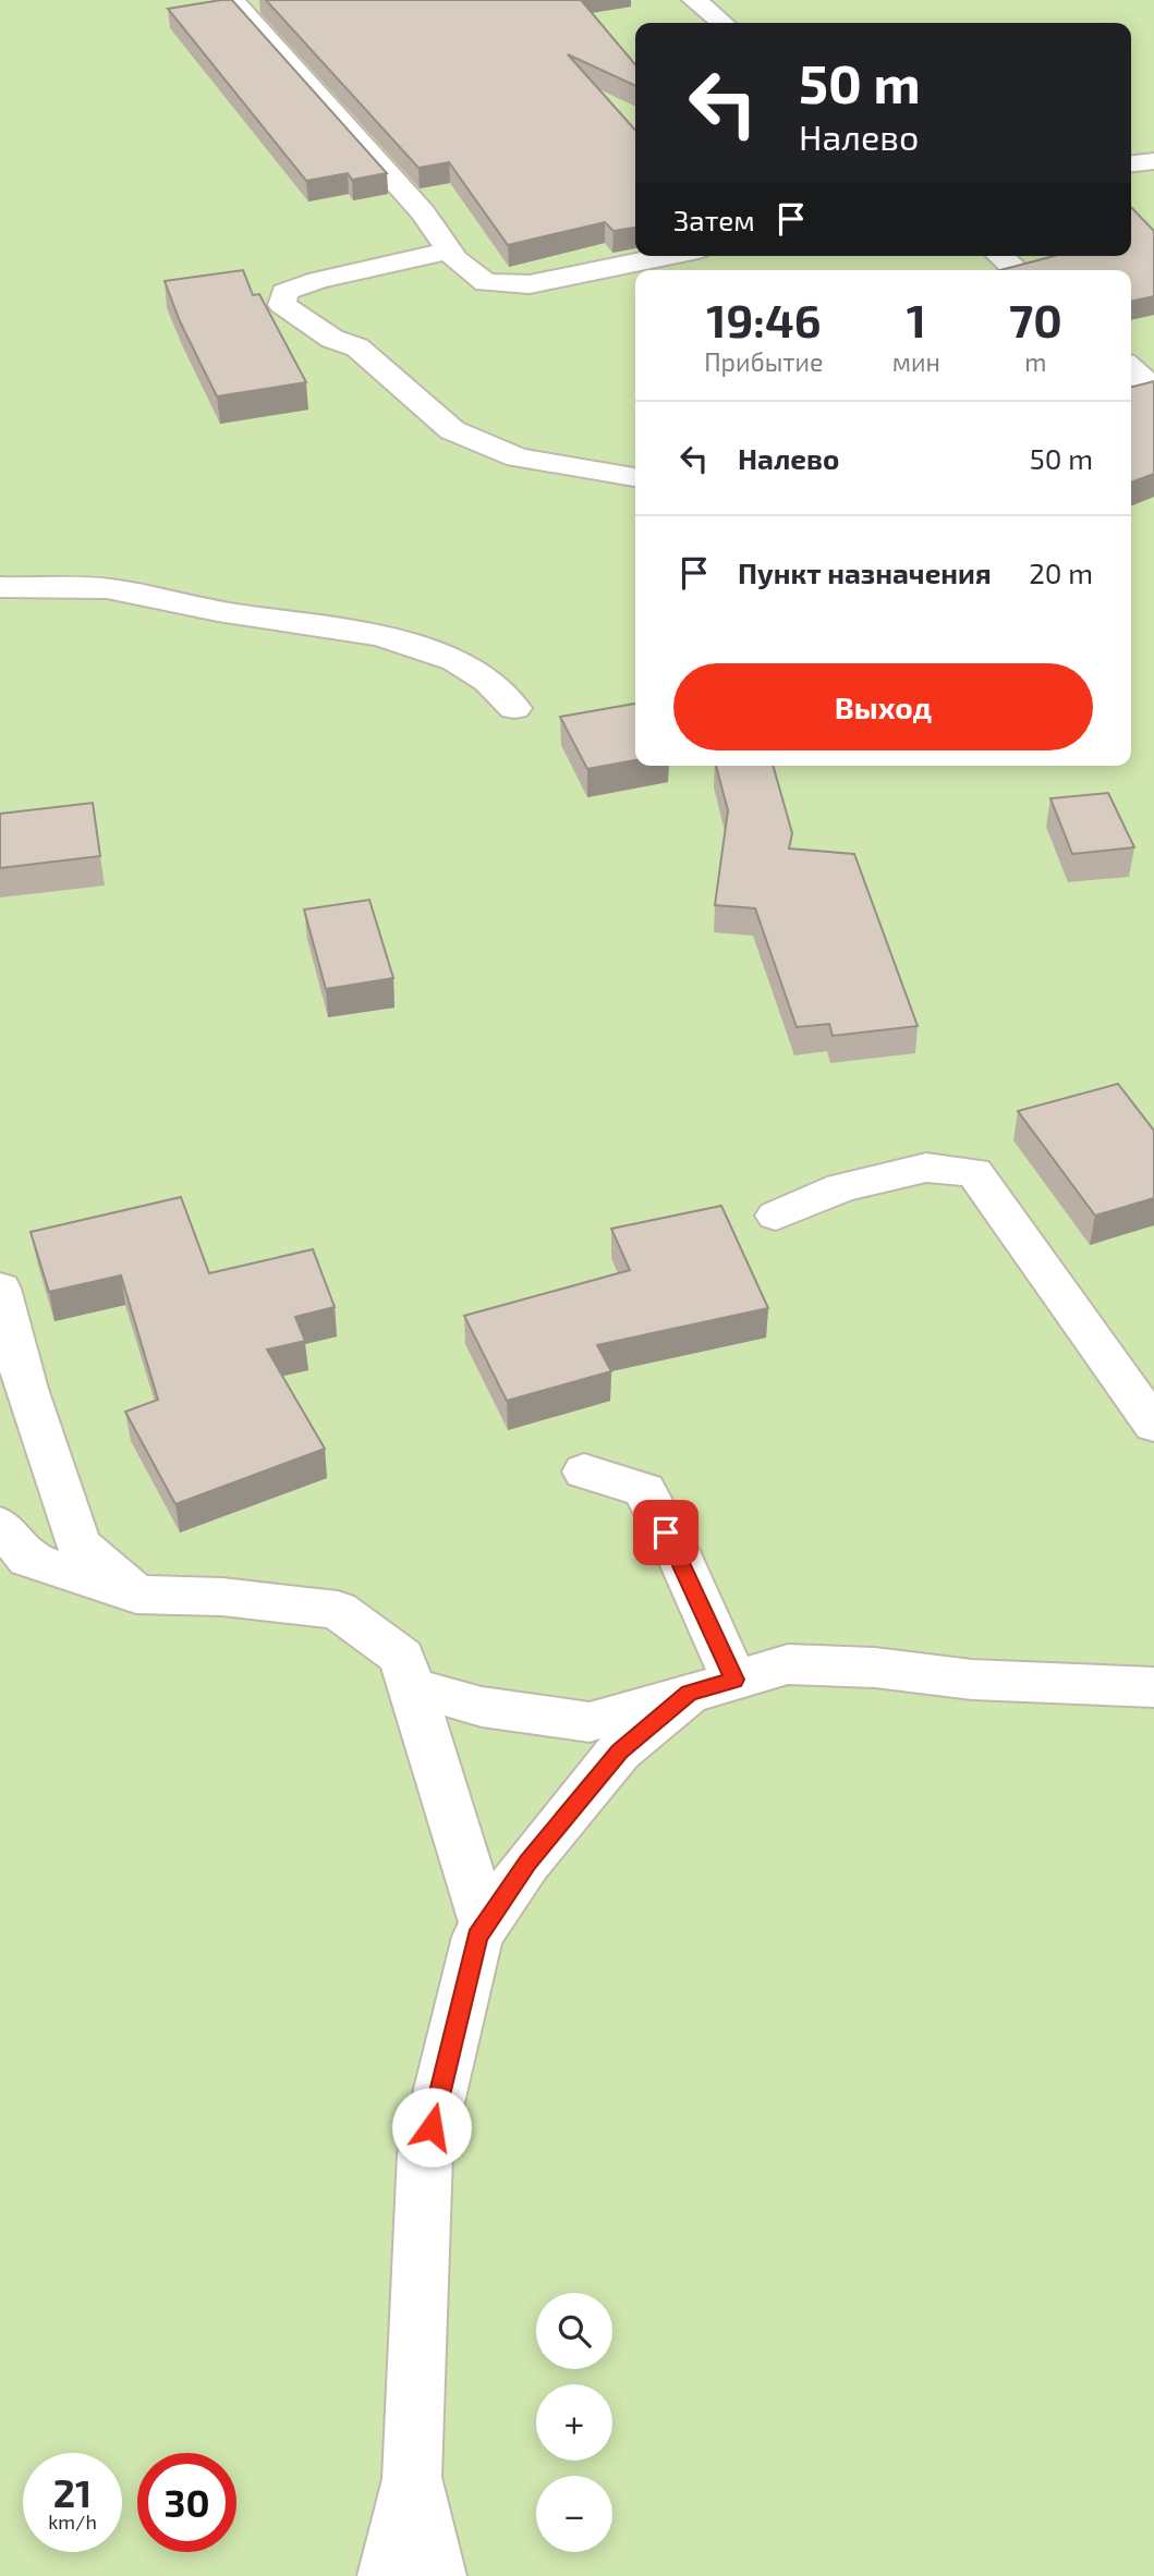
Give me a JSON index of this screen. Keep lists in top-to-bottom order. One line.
{"page":{"turn":["50 m","Налево"],"then":"Затем","eta":["19:46","Прибытие","1","мин","70","m"],"list":[{"name":"Налево","value":"50 m"},{"name":"Пункт назначения","value":"20 m"}],"buttons":"Выход","map_buttons":["+","−"],"speed":"21 km/h","limit":"30"}}
